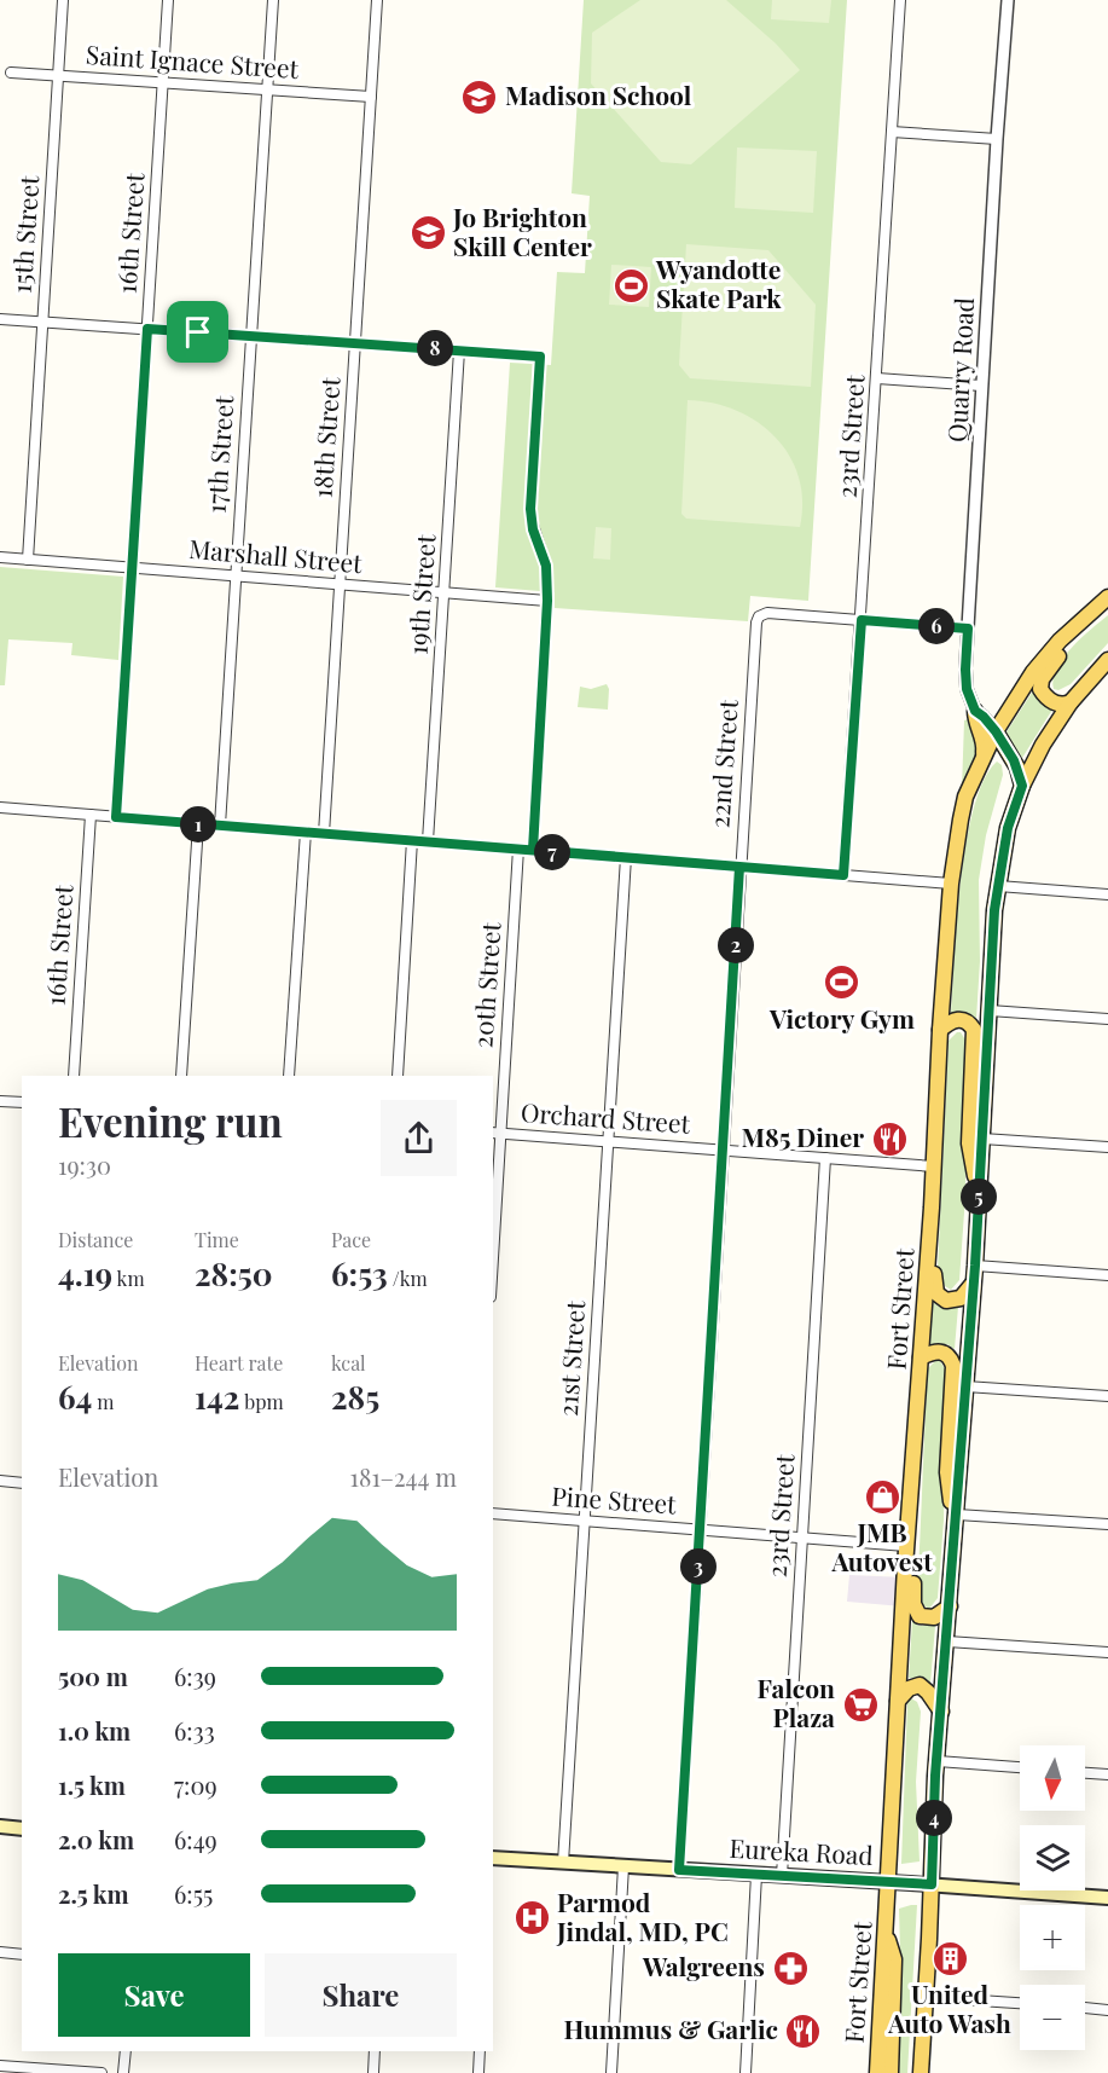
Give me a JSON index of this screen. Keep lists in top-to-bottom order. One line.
{"streets":{"main road":["Fort Street","Eureka Road"],"street":["Saint Ignace Street","16th Street","15th Street","Quarry Road","23rd Street","18th Street","17th Street","Marshall Street","19th Street","22nd Street","20th Street","Orchard Street","21st Street","Pine Street"]},"crossings":[["Saint Ignace Street","16th Street"],["Saint Ignace Street","15th Street"],["Saint Ignace Street","18th Street"],["Saint Ignace Street","17th Street"],["16th Street","Marshall Street"],["15th Street","Marshall Street"],["23rd Street","22nd Street"],["23rd Street","Orchard Street"],["23rd Street","Pine Street"],["23rd Street","Eureka Road"],["18th Street","Marshall Street"],["17th Street","Marshall Street"],["Marshall Street","19th Street"],["22nd Street","Orchard Street"],["22nd Street","Pine Street"],["22nd Street","Eureka Road"],["20th Street","Orchard Street"],["Orchard Street","Fort Street"],["Orchard Street","21st Street"],["Fort Street","Pine Street"],["Fort Street","Eureka Road"],["21st Street","Pine Street"],["21st Street","Eureka Road"]],"places":{"school or university":["Madison School","Jo Brighton Skill Center"],"sports":["Wyandotte Skate Park","Victory Gym"],"restaurant":["M85 Diner","Hummus & Garlic"],"shop":["JMB Autovest"],"supermarket":["Falcon Plaza"],"hospital":["Parmod Jindal, MD, PC"],"building":["United Auto Wash"],"pharmacy":["Walgreens"]},"north":"bottom","page":{"pins":["8","6","1","7","2","5","3","4"],"heading":["Evening run","19:30"],"stats":[["Distance","4.19 km"],["Time","28:50"],["Pace","6:53 /km"],["Elevation","64 m"],["Heart rate","142 bpm"],["kcal","285"]],"chart":["Elevation","181–244 m"],"list":[{"name":"500 m","note":"6:39"},{"name":"1.0 km","note":"6:33"},{"name":"1.5 km","note":"7:09"},{"name":"2.0 km","note":"6:49"},{"name":"2.5 km","note":"6:55"}],"map_buttons":["+","−"],"buttons":["Save","Share"]}}
